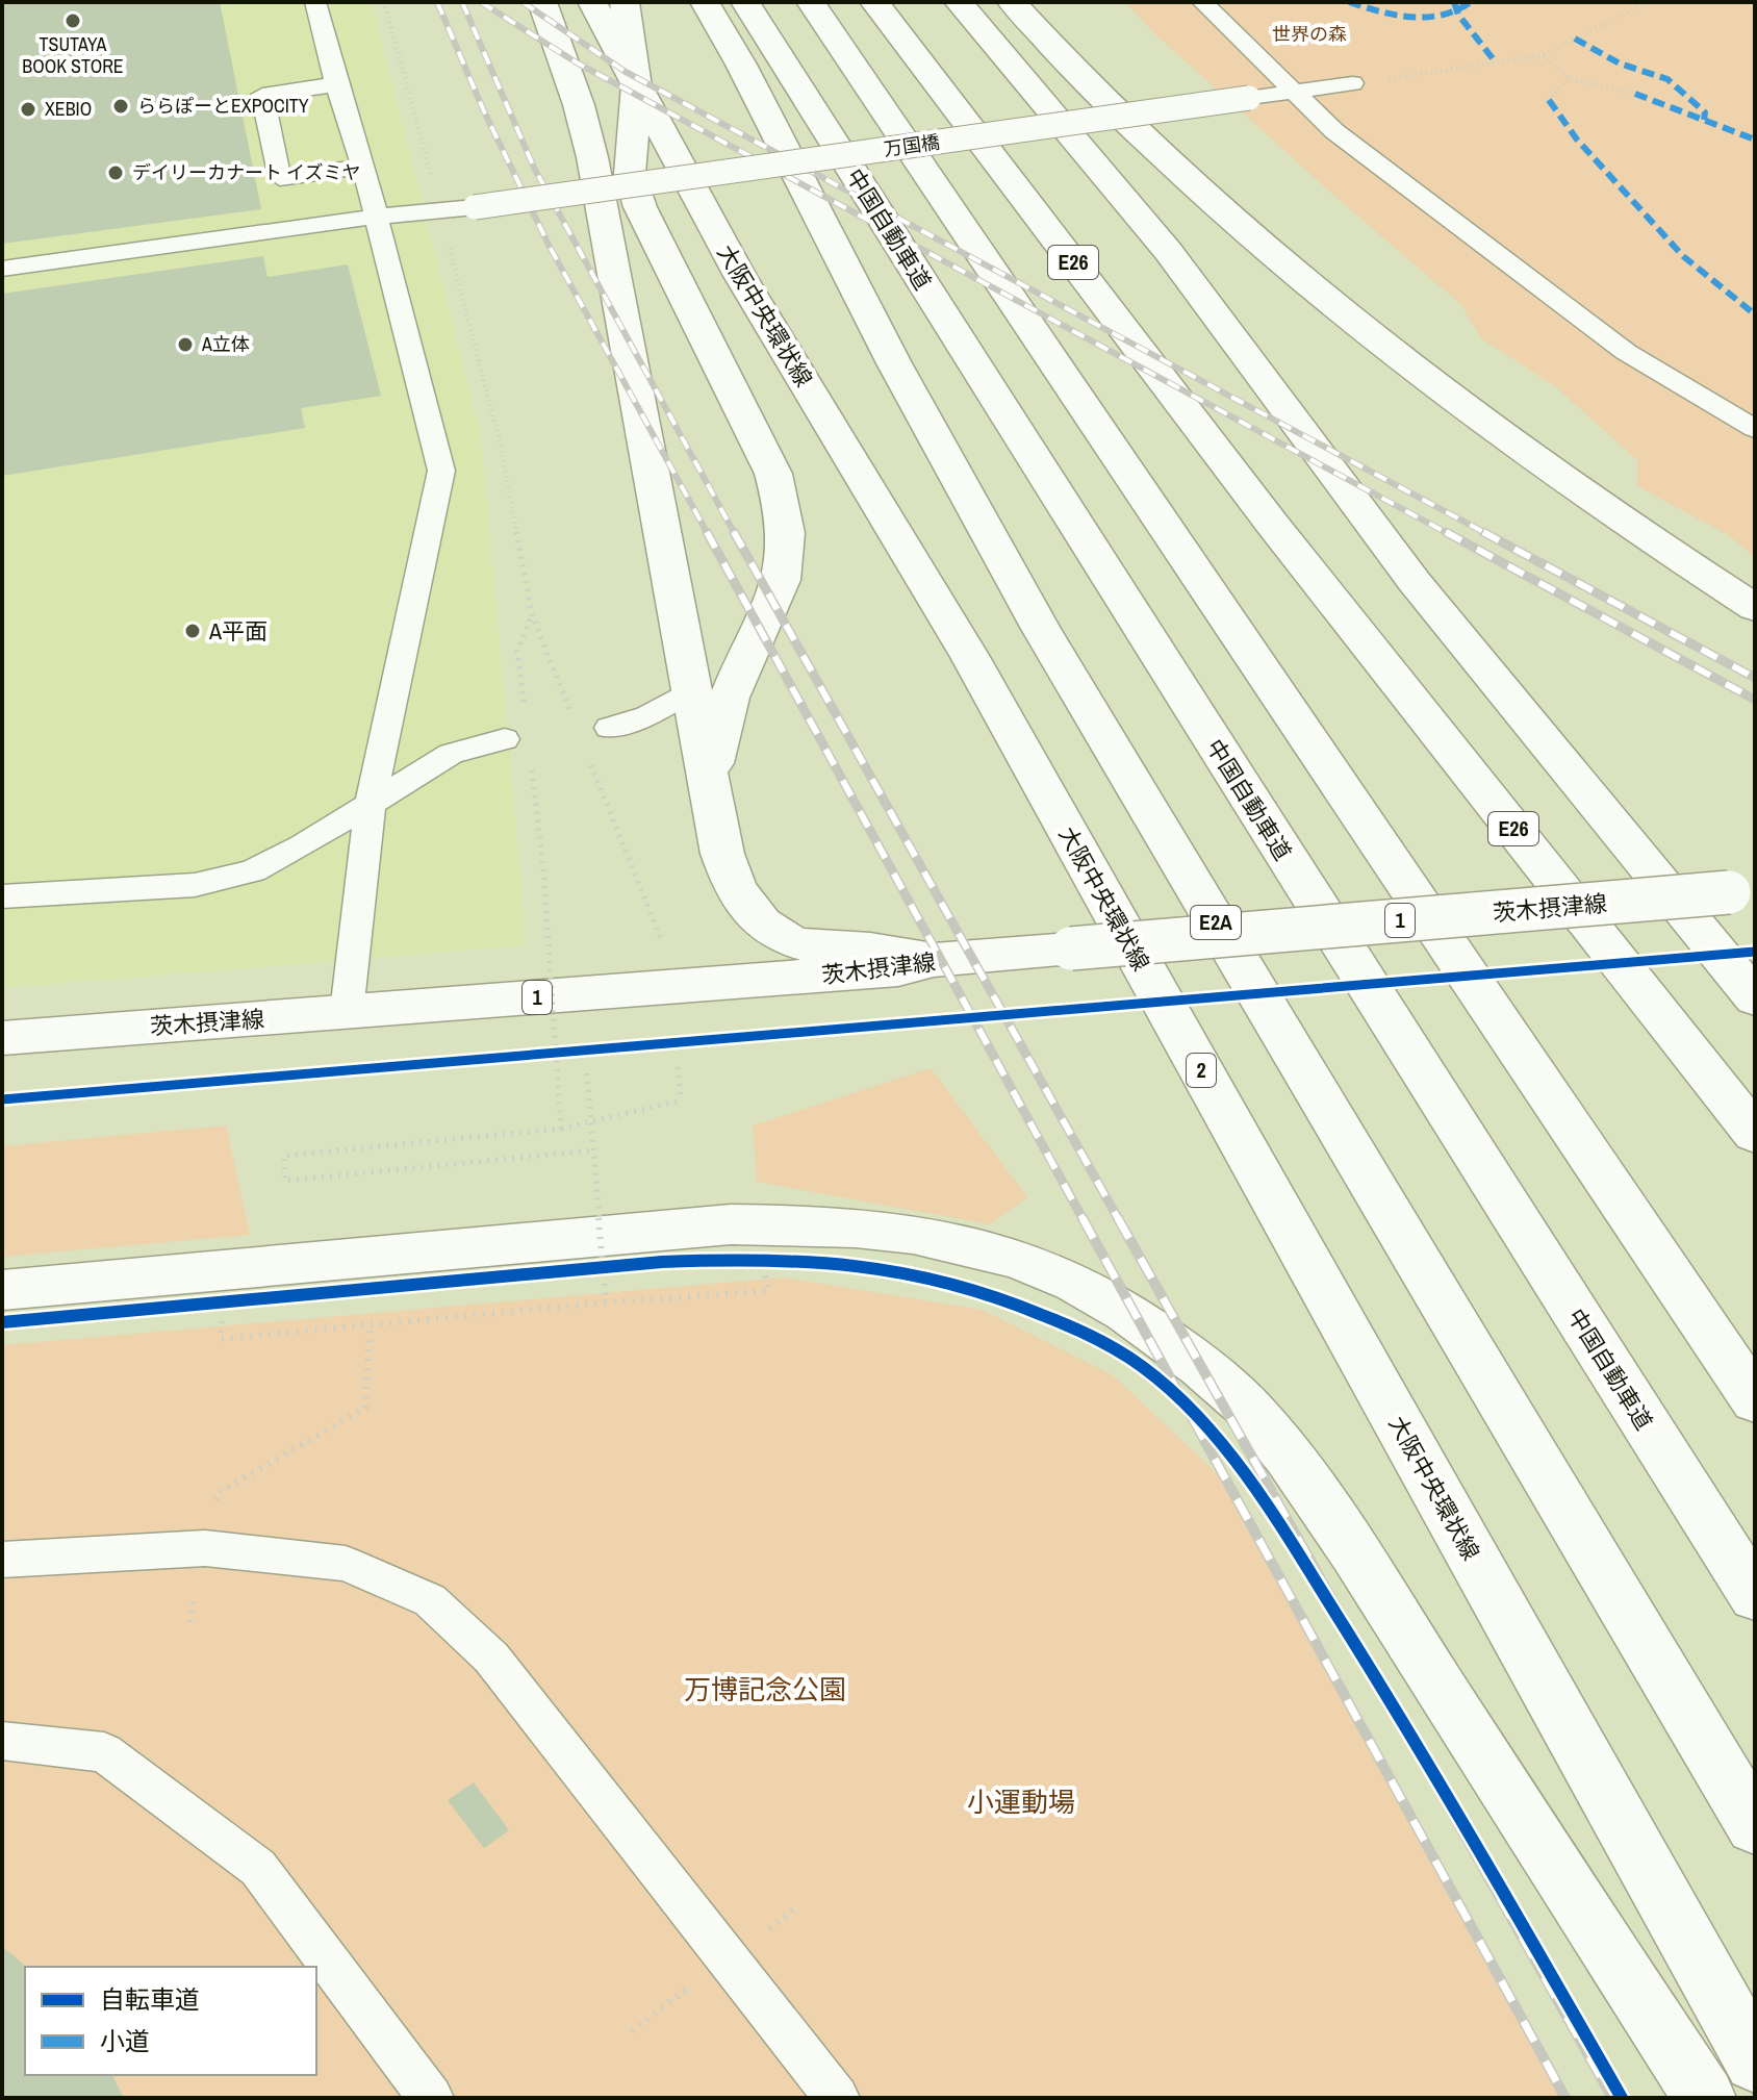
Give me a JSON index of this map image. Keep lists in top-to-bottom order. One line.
{"streets":{"main road":["中国自動車道","E26","大阪中央環状線","茨木摂津線","1","E2A","2"],"lane":["万国橋"]},"parks":["世界の森","万博記念公園","小運動場"],"places":["TSUTAYA BOOK STORE","ららぽーとEXPOCITY","XEBIO","デイリーカナート イズミヤ","A立体","A平面"],"legend":["自転車道","小道"]}
